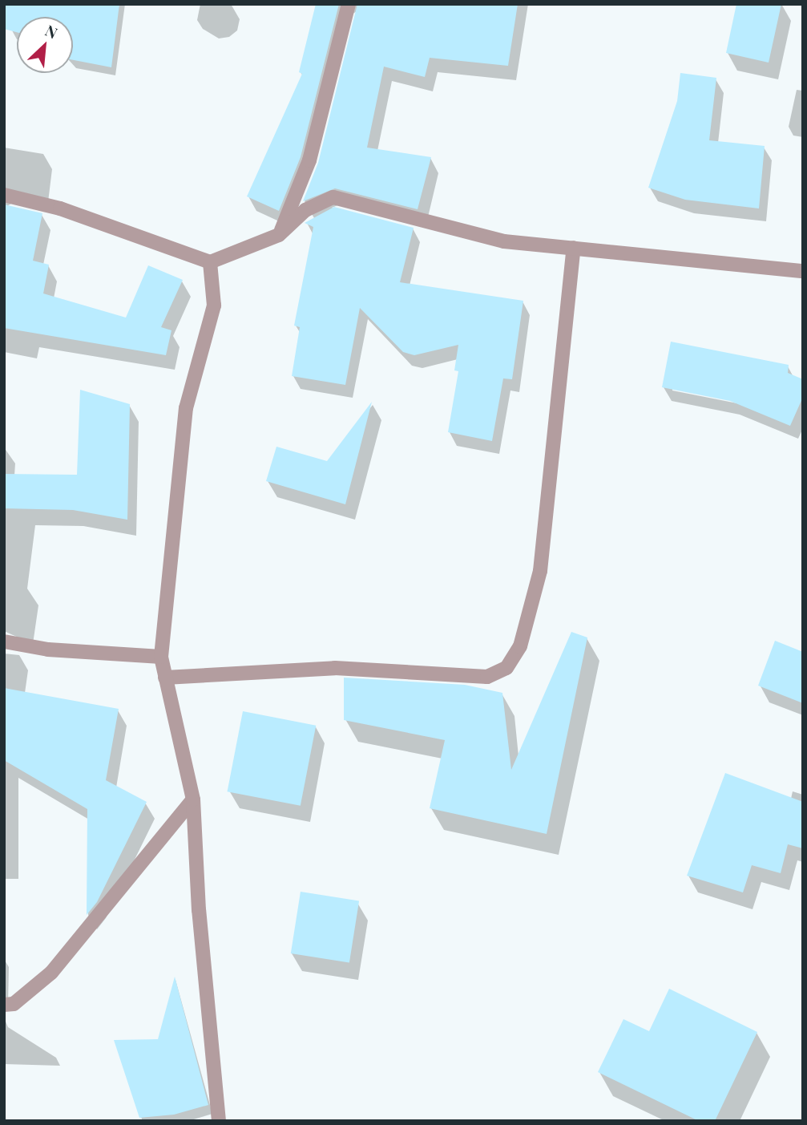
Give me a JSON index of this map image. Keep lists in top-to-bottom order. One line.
{"north":"top right"}
